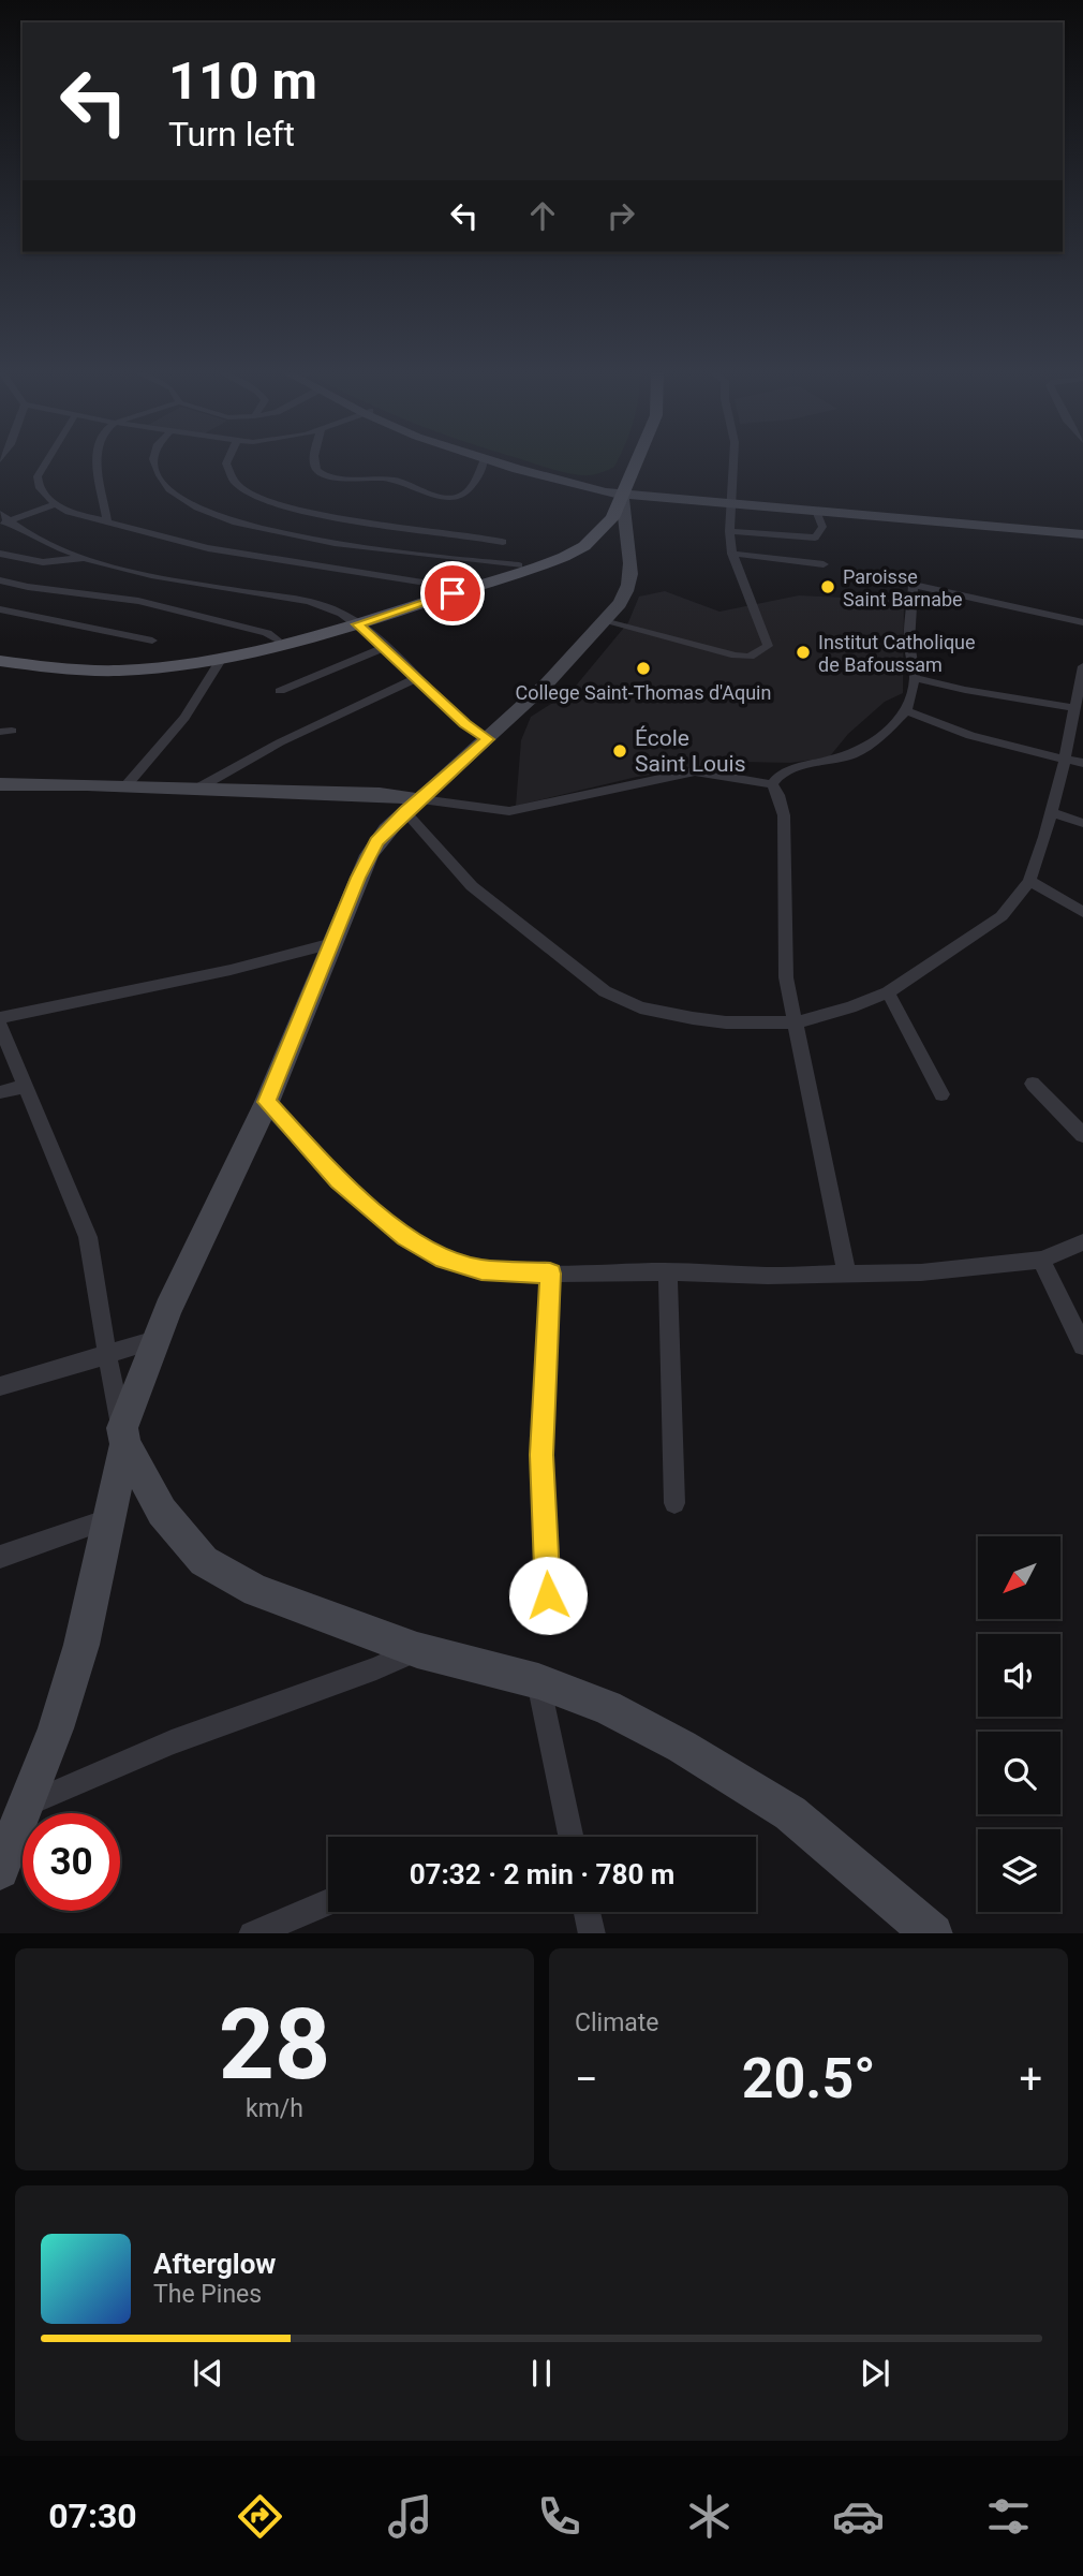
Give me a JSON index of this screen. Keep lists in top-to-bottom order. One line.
{"places":["Paroisse Saint Barnabe","Institut Catholique de Bafoussam","College Saint-Thomas d'Aquin","École Saint Louis"],"north":"bottom left","page":{"turn":["110 m","Turn left"],"limit":"30","trip":"07:32 · 2 min · 780 m","tile":[["28","km/h"],"Climate"],"heat":["−","20.5°","+"],"song":["Afterglow","The Pines"],"tabs":"07:30"}}
